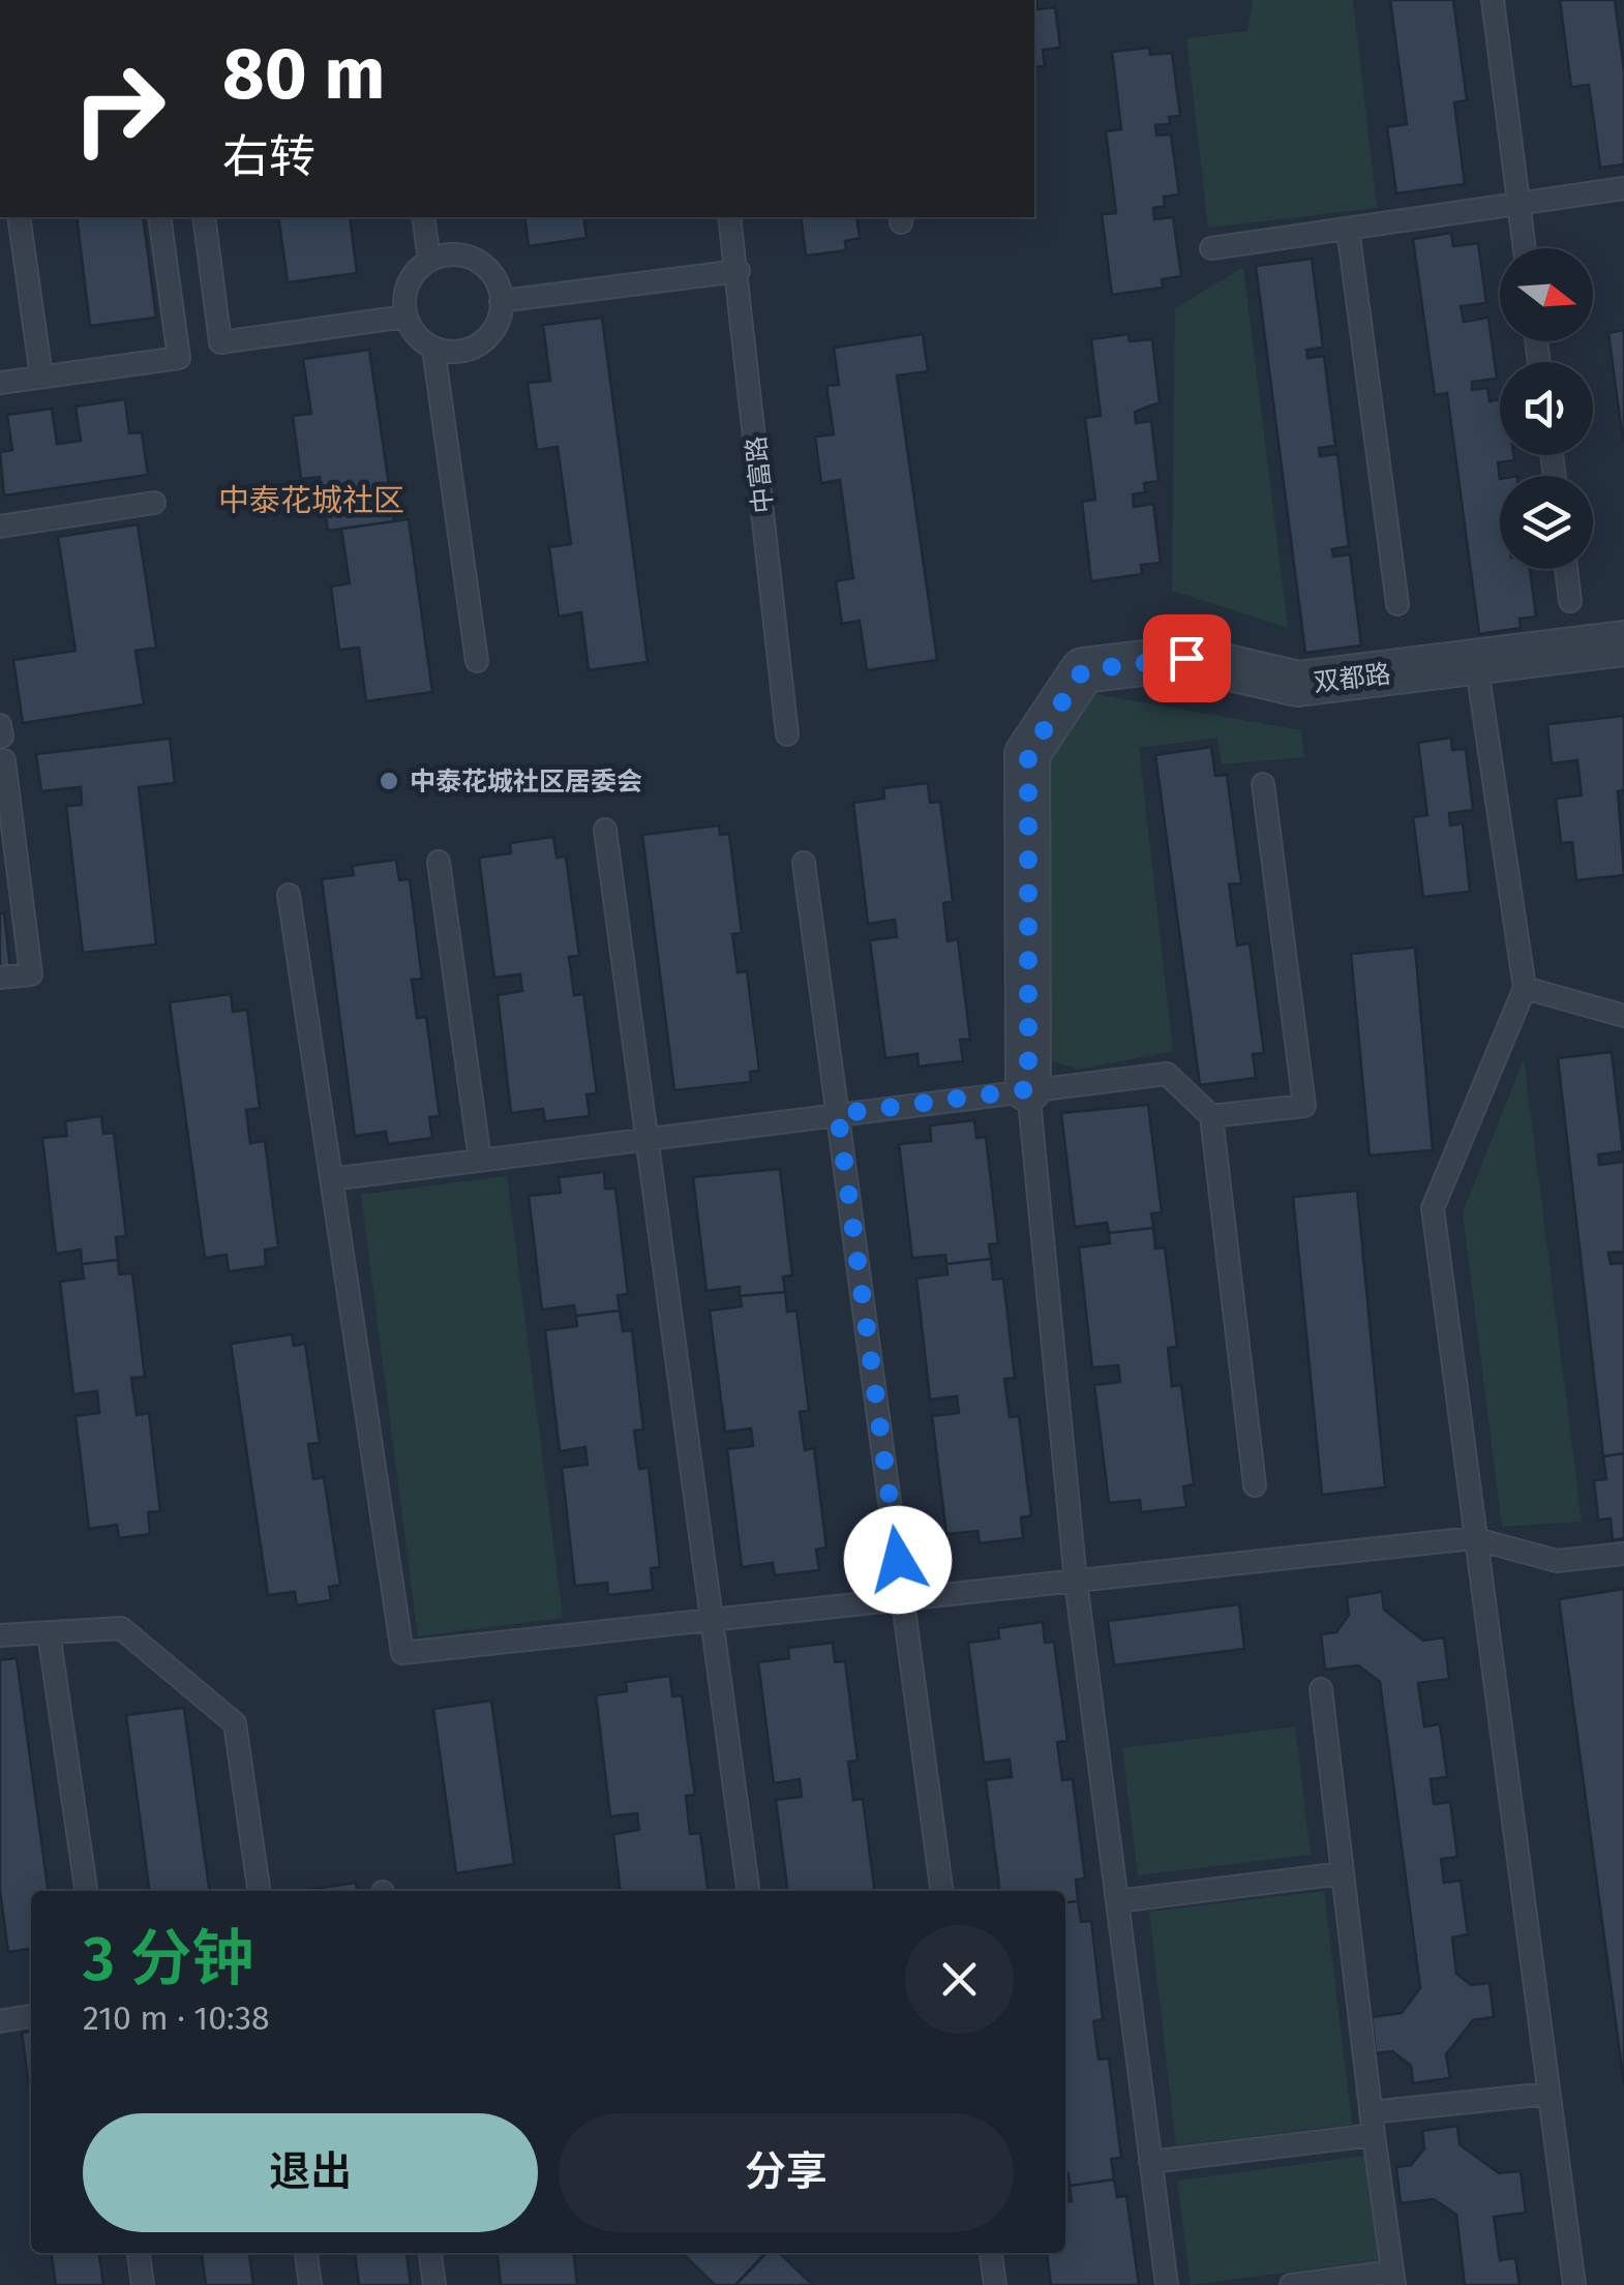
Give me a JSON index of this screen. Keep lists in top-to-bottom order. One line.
{"streets":{"street":["双都路"],"lane":["中富路"]},"districts":["中泰花城社区"],"places":["中泰花城社区居委会"],"north":"right","page":{"turn":["80 m","右转"],"heading":["3 分钟","210 m · 10:38"],"buttons":["退出","分享"]}}
